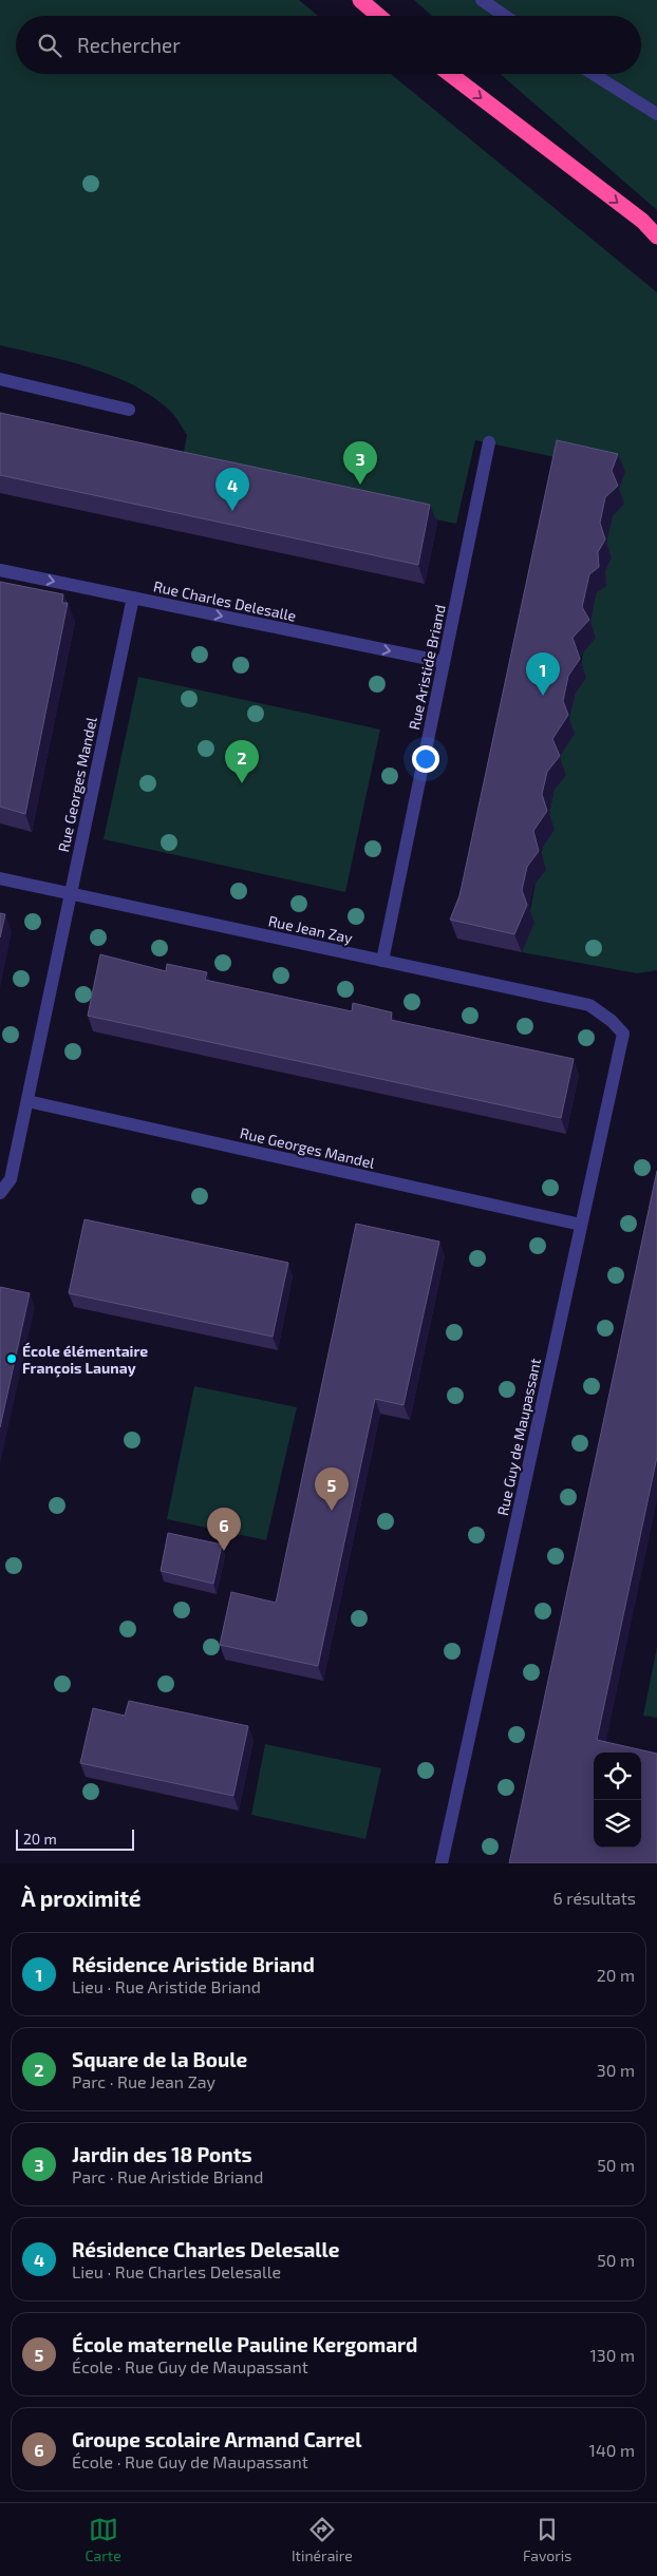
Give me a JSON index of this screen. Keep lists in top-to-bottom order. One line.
{"streets":{"street":["Rue Charles Delesalle","Rue Aristide Briand","Rue Georges Mandel","Rue Jean Zay","Rue Guy de Maupassant"]},"crossings":[["Rue Charles Delesalle","Rue Aristide Briand"],["Rue Charles Delesalle","Rue Georges Mandel"],["Rue Aristide Briand","Rue Jean Zay"],["Rue Georges Mandel","Rue Jean Zay"],["Rue Georges Mandel","Rue Guy de Maupassant"],["Rue Jean Zay","Rue Guy de Maupassant"]],"one_way":["Rue Charles Delesalle"],"places":["École élémentaire François Launay"],"scale_bar":"20 m","page":{"search":"Rechercher","pins":["3","4","1","2","5","6"],"scale":"20 m","heading":["À proximité","6 résultats"],"list":[{"mark":"1","name":"Résidence Aristide Briand","note":"Lieu · Rue Aristide Briand","value":"20 m"},{"mark":"2","name":"Square de la Boule","note":"Parc · Rue Jean Zay","value":"30 m"},{"mark":"3","name":"Jardin des 18 Ponts","note":"Parc · Rue Aristide Briand","value":"50 m"},{"mark":"4","name":"Résidence Charles Delesalle","note":"Lieu · Rue Charles Delesalle","value":"50 m"},{"mark":"5","name":"École maternelle Pauline Kergomard","note":"École · Rue Guy de Maupassant","value":"130 m"},{"mark":"6","name":"Groupe scolaire Armand Carrel","note":"École · Rue Guy de Maupassant","value":"140 m"}],"nav":["Carte","Itinéraire","Favoris"]}}
